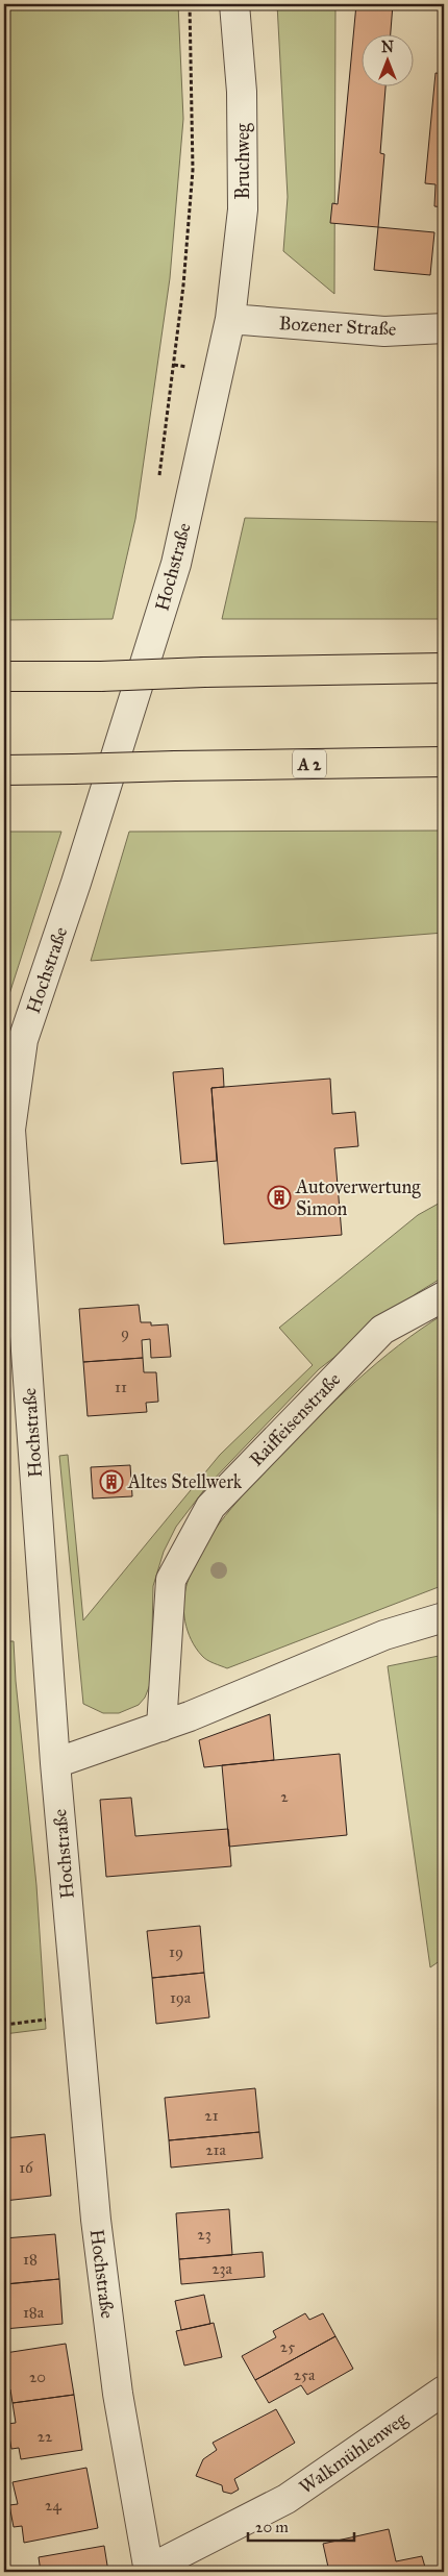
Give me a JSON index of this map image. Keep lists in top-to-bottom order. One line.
{"streets":{"highway":["A 2"],"street":["Bruchweg","Bozener Straße","Hochstraße","Raiffeisenstraße","Walkmühlenweg"]},"crossings":[["Bruchweg","Bozener Straße"],["Bruchweg","Hochstraße"],["Bozener Straße","Hochstraße"],["Hochstraße","Walkmühlenweg"]],"places":{"building":["Autoverwertung Simon","Altes Stellwerk"]},"house_numbers":["9","11","2","19","19a","21","21a","16","23","18","23a","18a","25","25a","20","22","24"],"scale_bar":"20 m","north":"top"}
